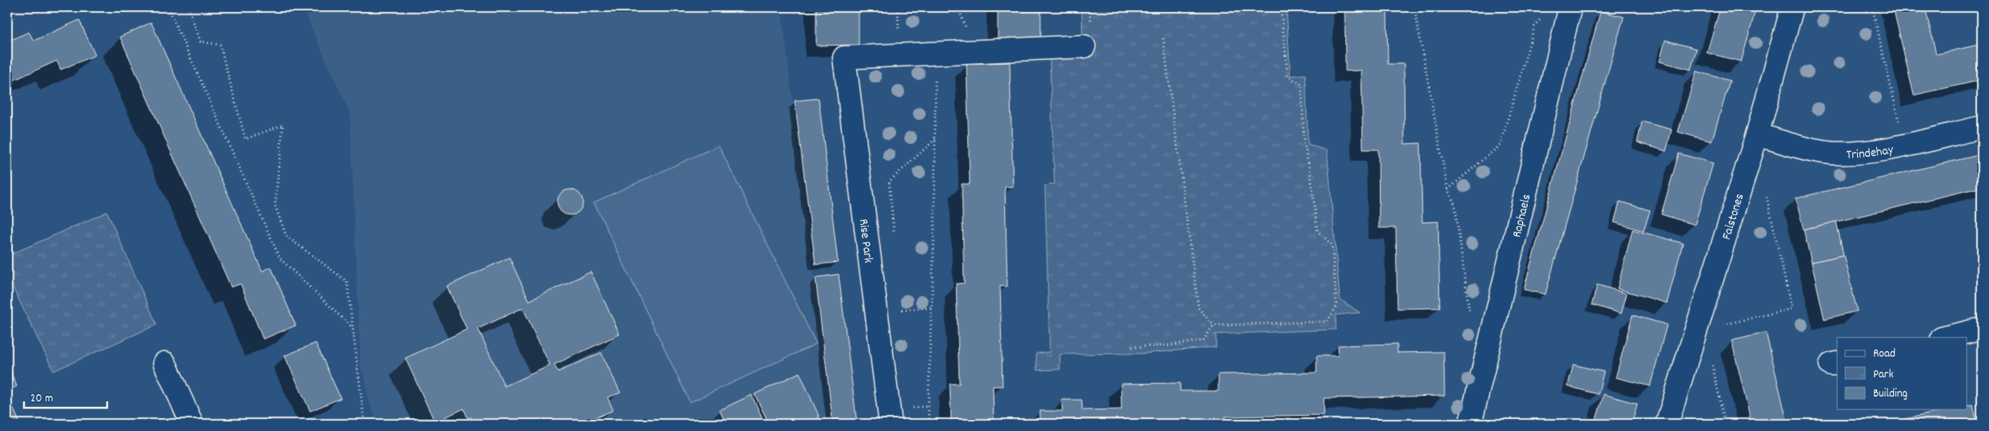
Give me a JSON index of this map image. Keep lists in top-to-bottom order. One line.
{"streets":{"street":["Trindehay","Raphaels","Falstones","Rise Park"]},"crossings":[["Trindehay","Falstones"]],"legend":["Road","Park","Building"],"scale_bar":"20 m"}
